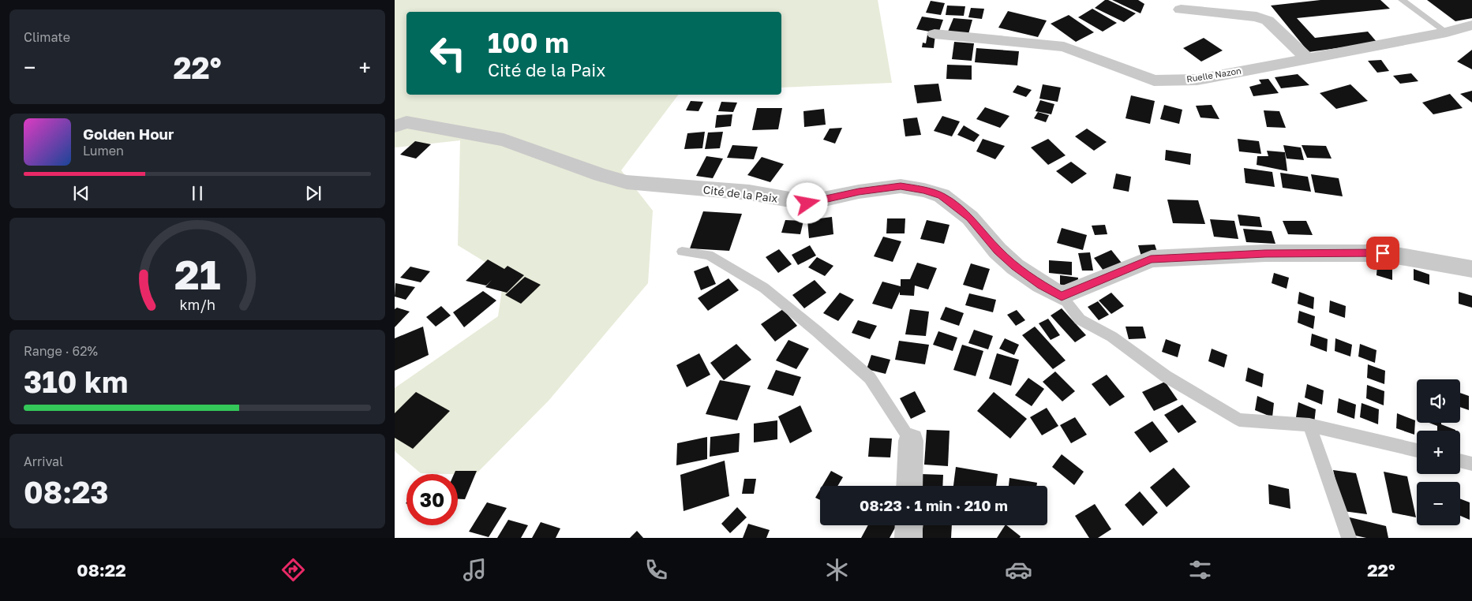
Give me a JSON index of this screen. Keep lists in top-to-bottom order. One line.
{"streets":{"street":["Ruelle Nazon","Cité de la Paix"]},"page":{"tile":["Climate",["Range · 62%","310 km"],["Arrival","08:23"]],"turn":["100 m","Cité de la Paix"],"heat":["−","22°","+"],"song":["Golden Hour","Lumen"],"map_buttons":["+","−"],"limit":"30","trip":"08:23 · 1 min · 210 m","tabs":["08:22","22°"],"gauge":["21","km/h"]}}
